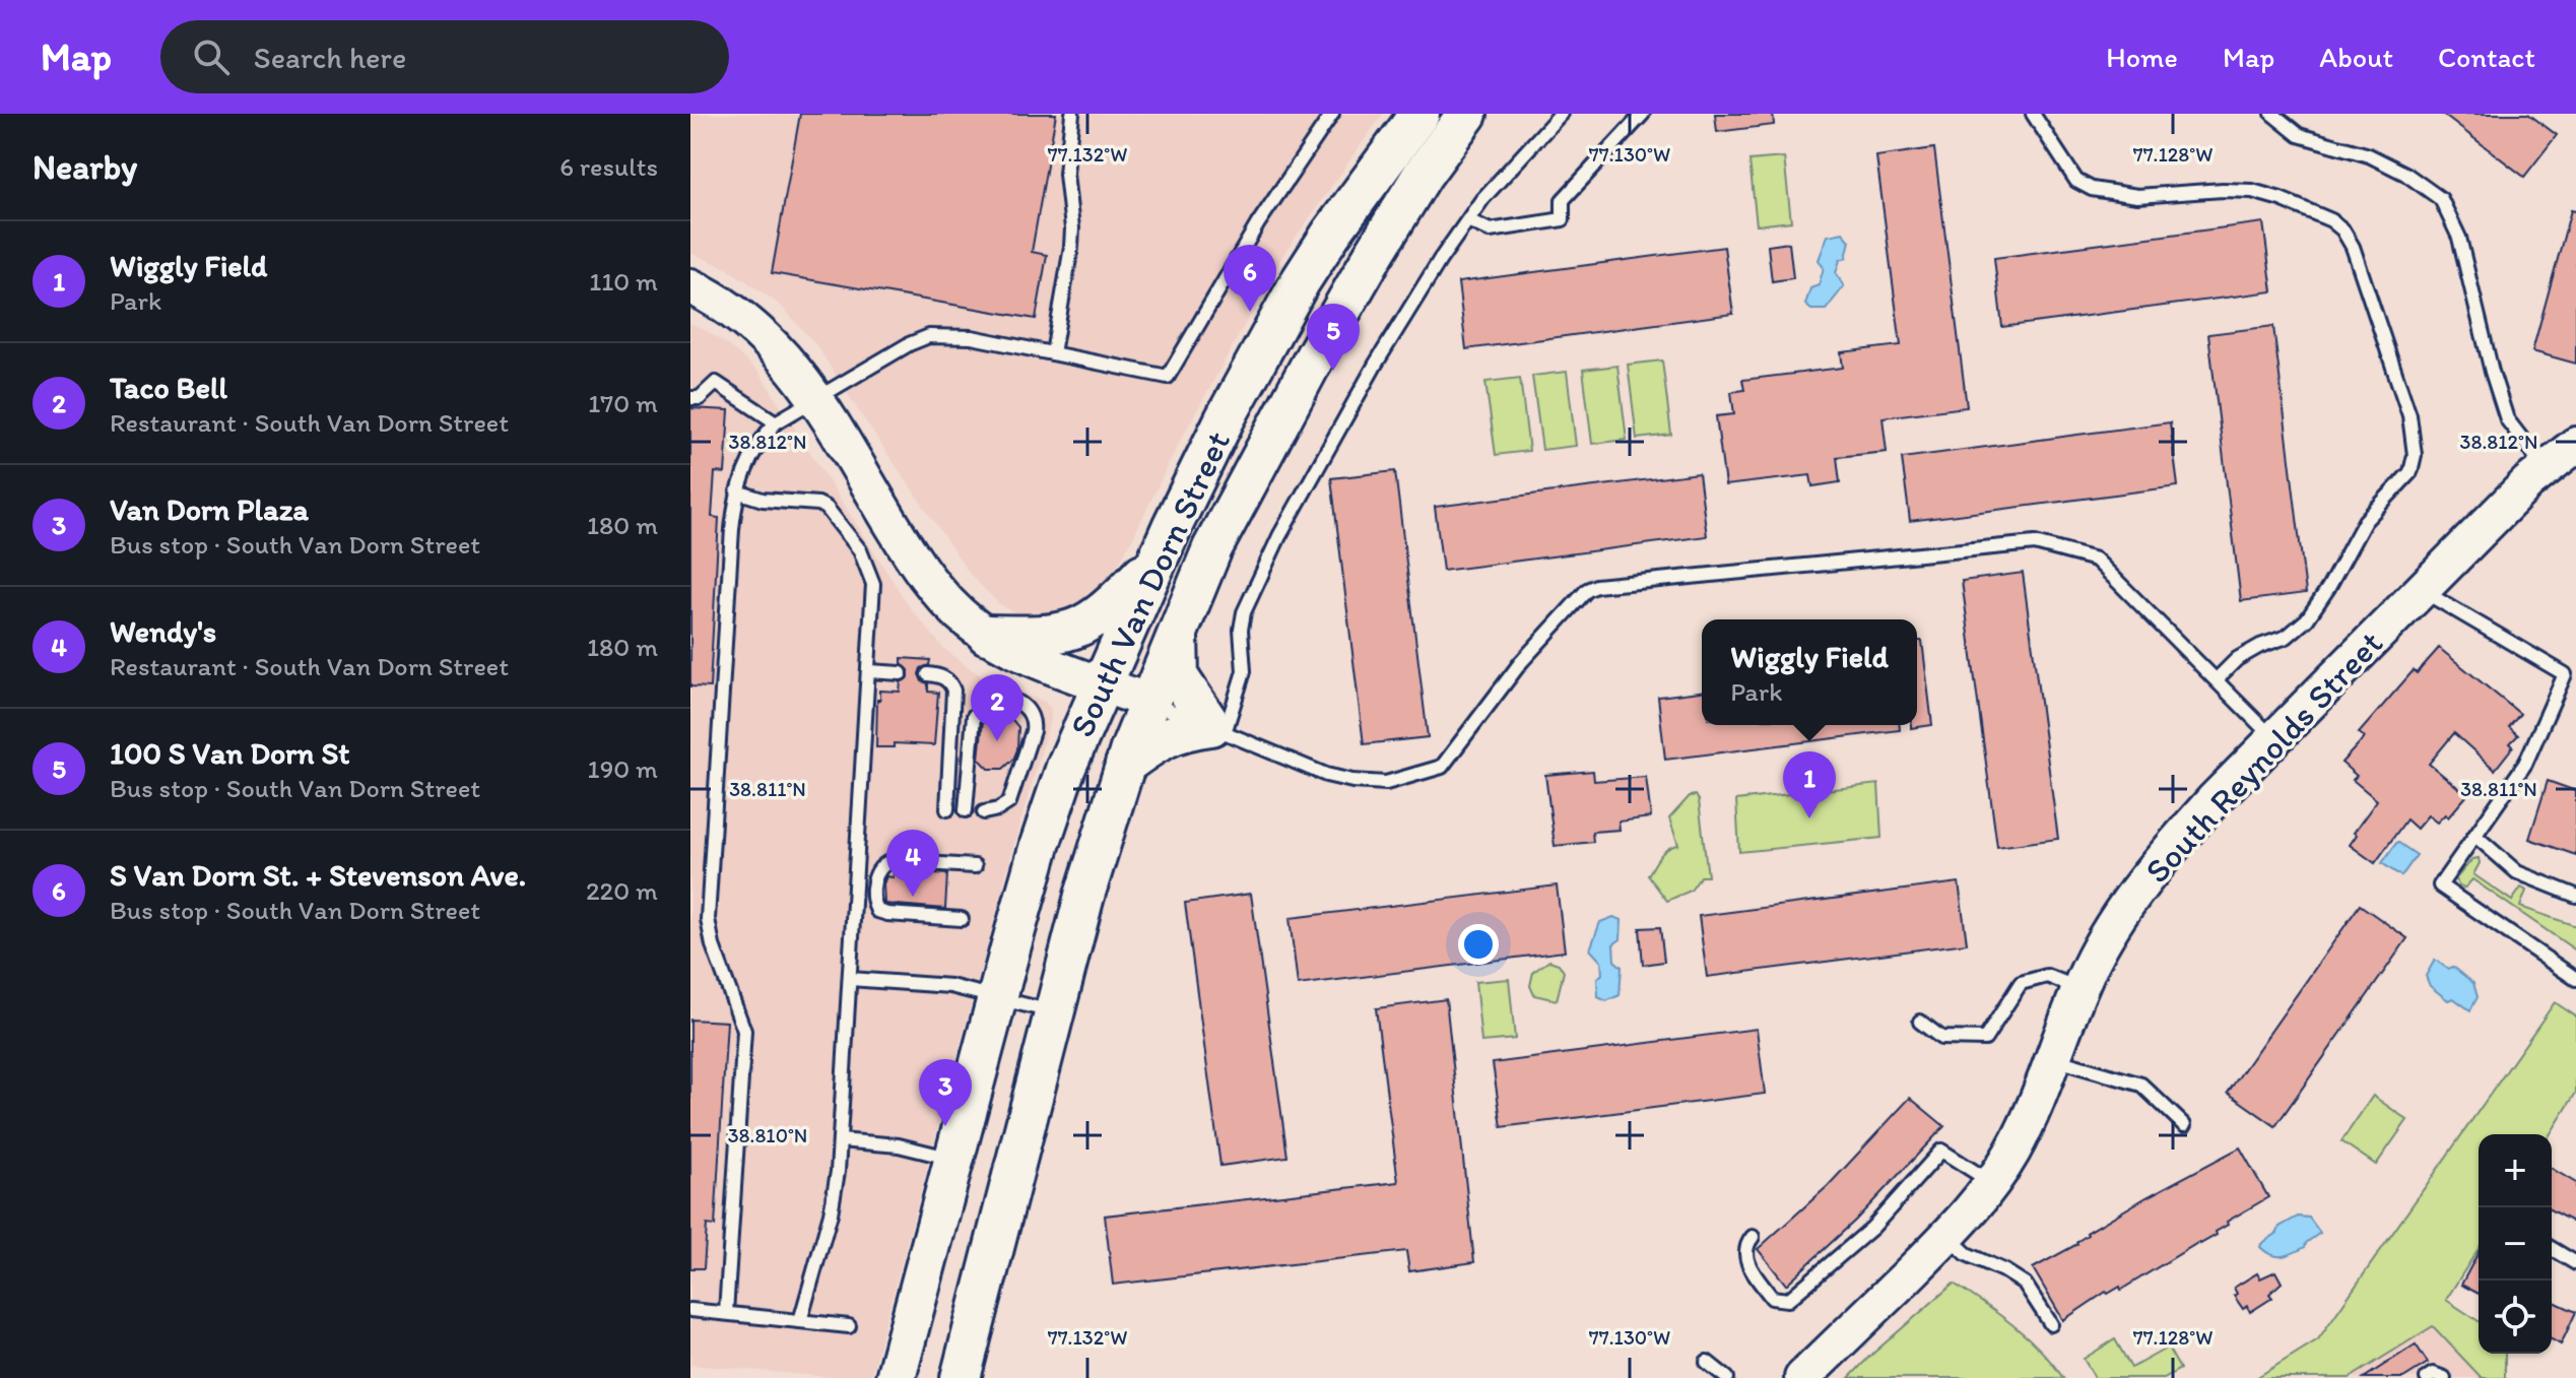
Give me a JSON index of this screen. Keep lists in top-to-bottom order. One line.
{"streets":{"main road":["South Van Dorn Street"],"street":["South Reynolds Street"]},"page":{"header":"Map","search":"Search here","nav":["Home","Map","About","Contact"],"heading":["Nearby","6 results"],"list":[{"mark":"1","name":"Wiggly Field","note":"Park","value":"110 m"},{"mark":"2","name":"Taco Bell","note":"Restaurant · South Van Dorn Street","value":"170 m"},{"mark":"3","name":"Van Dorn Plaza","note":"Bus stop · South Van Dorn Street","value":"180 m"},{"mark":"4","name":"Wendy's","note":"Restaurant · South Van Dorn Street","value":"180 m"},{"mark":"5","name":"100 S Van Dorn St","note":"Bus stop · South Van Dorn Street","value":"190 m"},{"mark":"6","name":"S Van Dorn St. + Stevenson Ave.","note":"Bus stop · South Van Dorn Street","value":"220 m"}],"pins":["6","5","2","1","4","3"],"popup":["Wiggly Field","Park"],"map_buttons":["+","−"]},"coordinates":["77.132°W","77.130°W","77.128°W","38.812°N","38.811°N","38.810°N"]}
